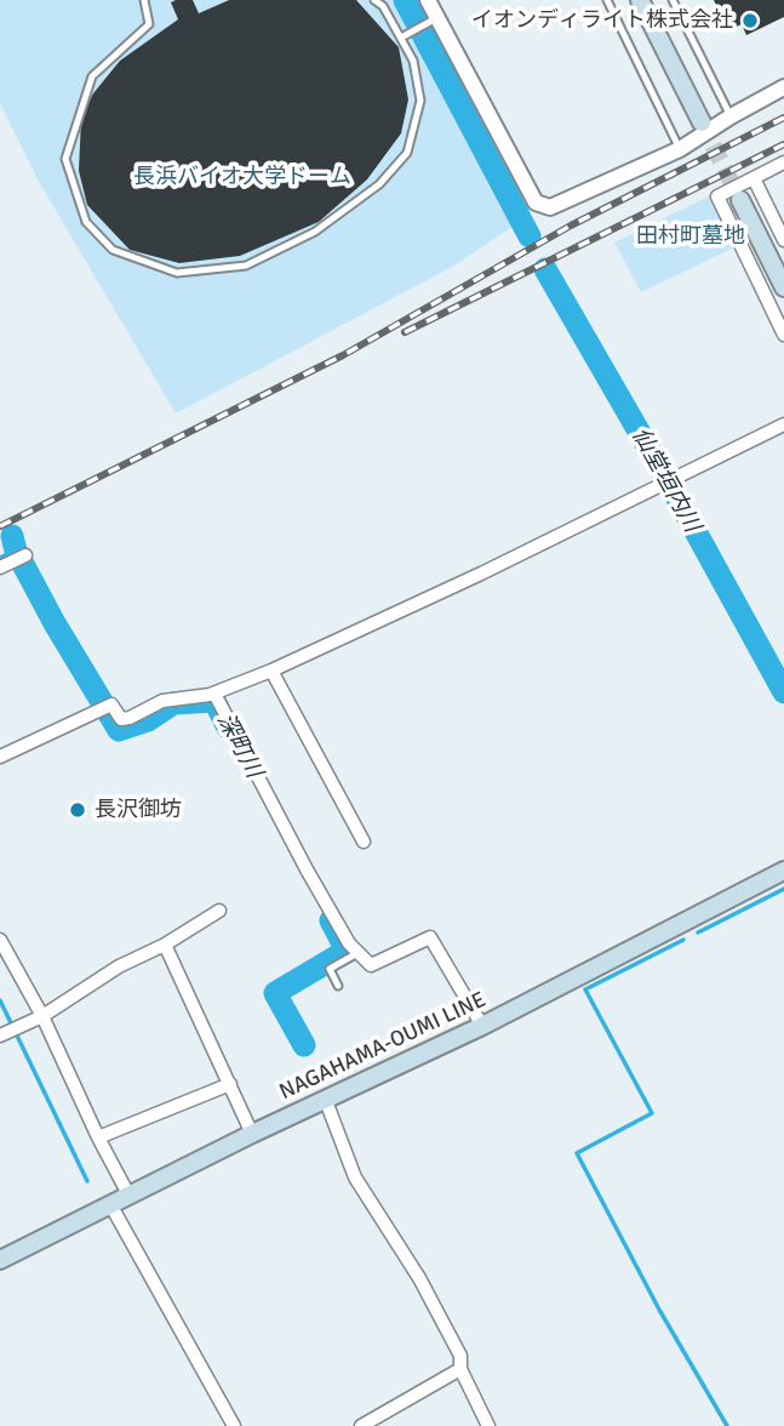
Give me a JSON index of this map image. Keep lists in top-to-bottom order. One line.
{"streets":{"main road":["NAGAHAMA-OUMI LINE"]},"water":["仙堂垣内川","深町川"],"parks":["長浜バイオ大学ドーム","田村町墓地"],"places":["イオンディライト株式会社","長沢御坊"]}
